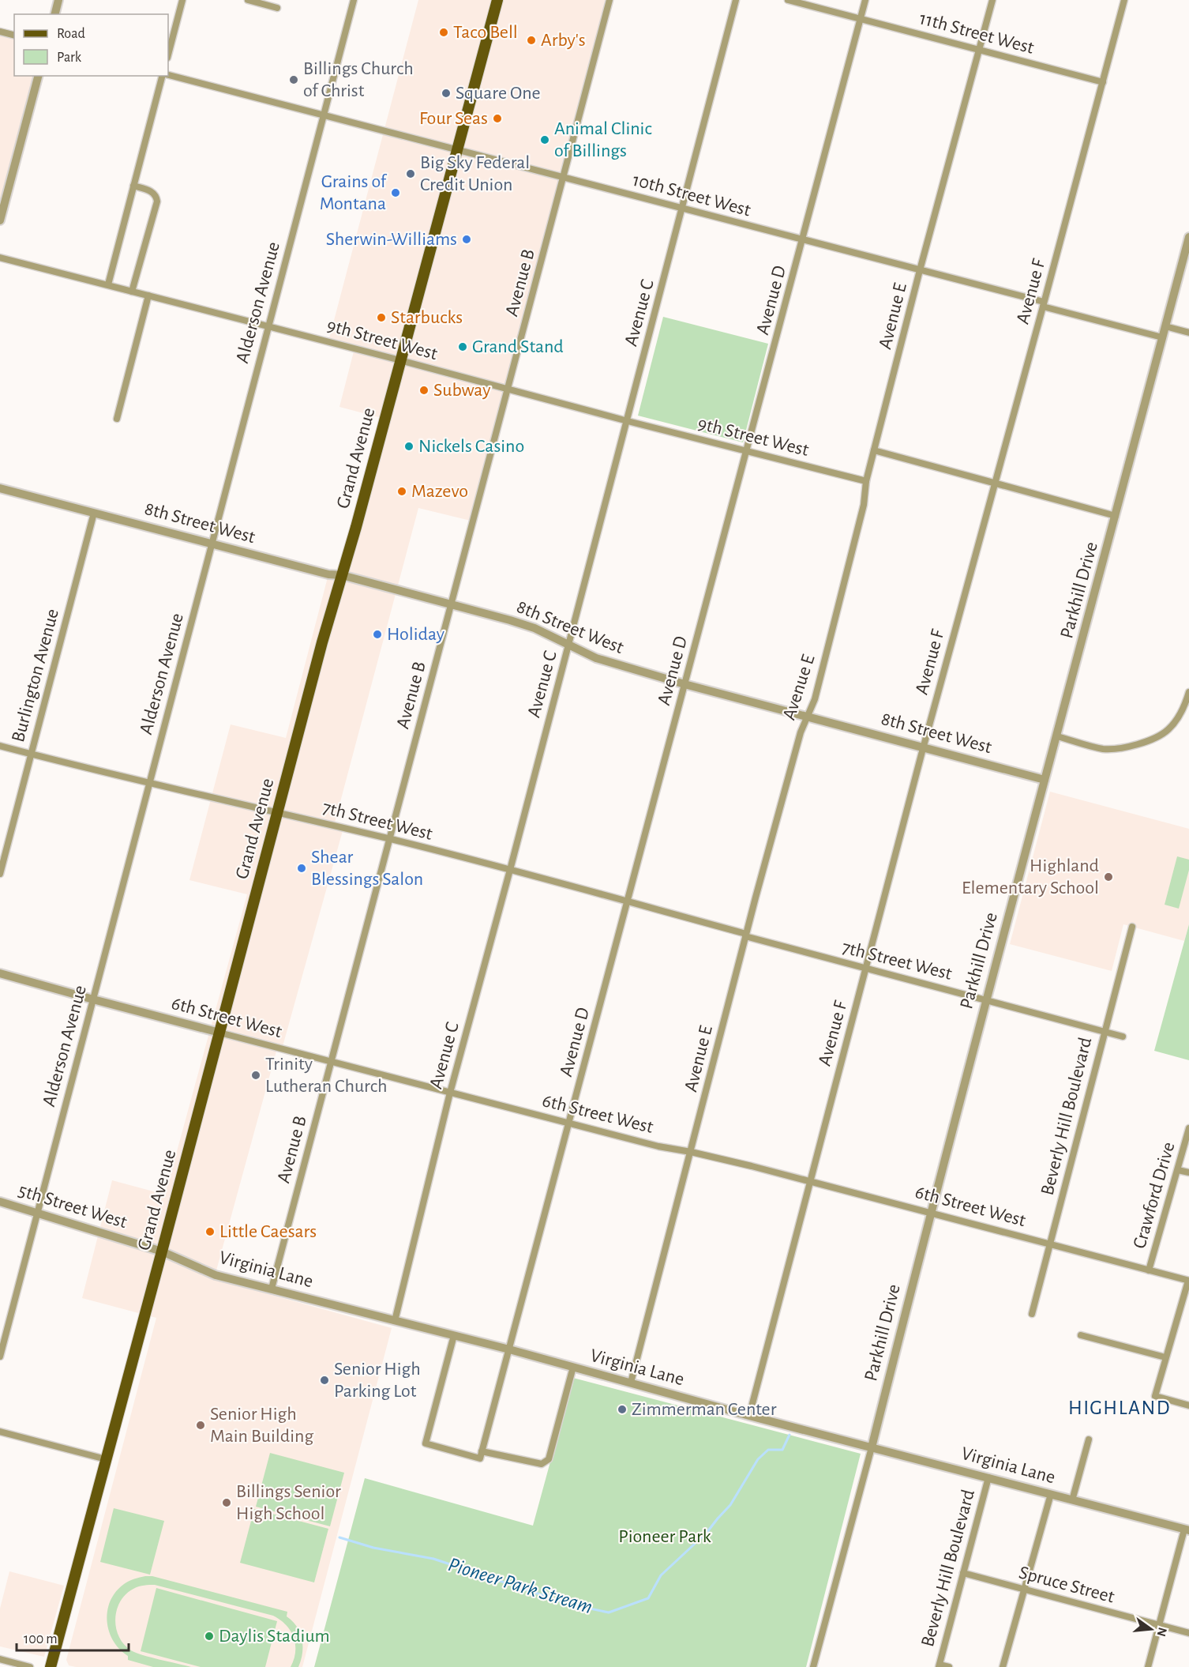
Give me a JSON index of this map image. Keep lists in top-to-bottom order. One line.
{"streets":{"main road":["Grand Avenue"],"street":["11th Street West","10th Street West","Avenue B","Avenue F","Avenue D","Alderson Avenue","Avenue C","Avenue E","9th Street West","8th Street West","Parkhill Drive","Burlington Avenue","7th Street West","6th Street West","Beverly Hill Boulevard","Crawford Drive","5th Street West","Virginia Lane","Spruce Street"]},"crossings":[["11th Street West","Avenue F"],["11th Street West","Avenue D"],["11th Street West","Avenue E"],["10th Street West","Avenue B"],["10th Street West","Avenue F"],["10th Street West","Avenue D"],["10th Street West","Alderson Avenue"],["10th Street West","Avenue C"],["10th Street West","Avenue E"],["10th Street West","Grand Avenue"],["10th Street West","Parkhill Drive"],["Avenue B","9th Street West"],["Avenue B","8th Street West"],["Avenue B","7th Street West"],["Avenue B","6th Street West"],["Avenue B","Virginia Lane"],["Avenue F","8th Street West"],["Avenue F","7th Street West"],["Avenue F","6th Street West"],["Avenue F","Virginia Lane"],["Avenue D","9th Street West"],["Avenue D","8th Street West"],["Avenue D","7th Street West"],["Avenue D","6th Street West"],["Avenue D","Virginia Lane"],["Alderson Avenue","9th Street West"],["Alderson Avenue","8th Street West"],["Alderson Avenue","7th Street West"],["Alderson Avenue","6th Street West"],["Alderson Avenue","5th Street West"],["Avenue C","9th Street West"],["Avenue C","8th Street West"],["Avenue C","7th Street West"],["Avenue C","6th Street West"],["Avenue C","Virginia Lane"],["Avenue E","9th Street West"],["Avenue E","8th Street West"],["Avenue E","7th Street West"],["Avenue E","6th Street West"],["Avenue E","Virginia Lane"],["9th Street West","Grand Avenue"],["Grand Avenue","8th Street West"],["Grand Avenue","7th Street West"],["Grand Avenue","6th Street West"],["Grand Avenue","5th Street West"],["Grand Avenue","Virginia Lane"],["8th Street West","Parkhill Drive"],["8th Street West","Burlington Avenue"],["Parkhill Drive","7th Street West"],["Parkhill Drive","6th Street West"],["Parkhill Drive","Virginia Lane"],["Burlington Avenue","7th Street West"],["7th Street West","Beverly Hill Boulevard"],["6th Street West","Beverly Hill Boulevard"],["6th Street West","Crawford Drive"],["Beverly Hill Boulevard","Virginia Lane"],["Beverly Hill Boulevard","Spruce Street"],["5th Street West","Virginia Lane"]],"districts":["HIGHLAND"],"water":["Pioneer Park Stream"],"parks":["Pioneer Park"],"places":["Taco Bell","Arby's","Billings Church of Christ","Square One","Four Seas","Animal Clinic of Billings","Big Sky Federal Credit Union","Grains of Montana","Sherwin-Williams","Starbucks","Grand Stand","Subway","Nickels Casino","Mazevo","Holiday","Shear Blessings Salon","Highland Elementary School","Trinity Lutheran Church","Little Caesars","Senior High Parking Lot","Zimmerman Center","Senior High Main Building","Billings Senior High School","Daylis Stadium"],"legend":["Road","Park"],"scale_bar":"100 m","north":"right"}
